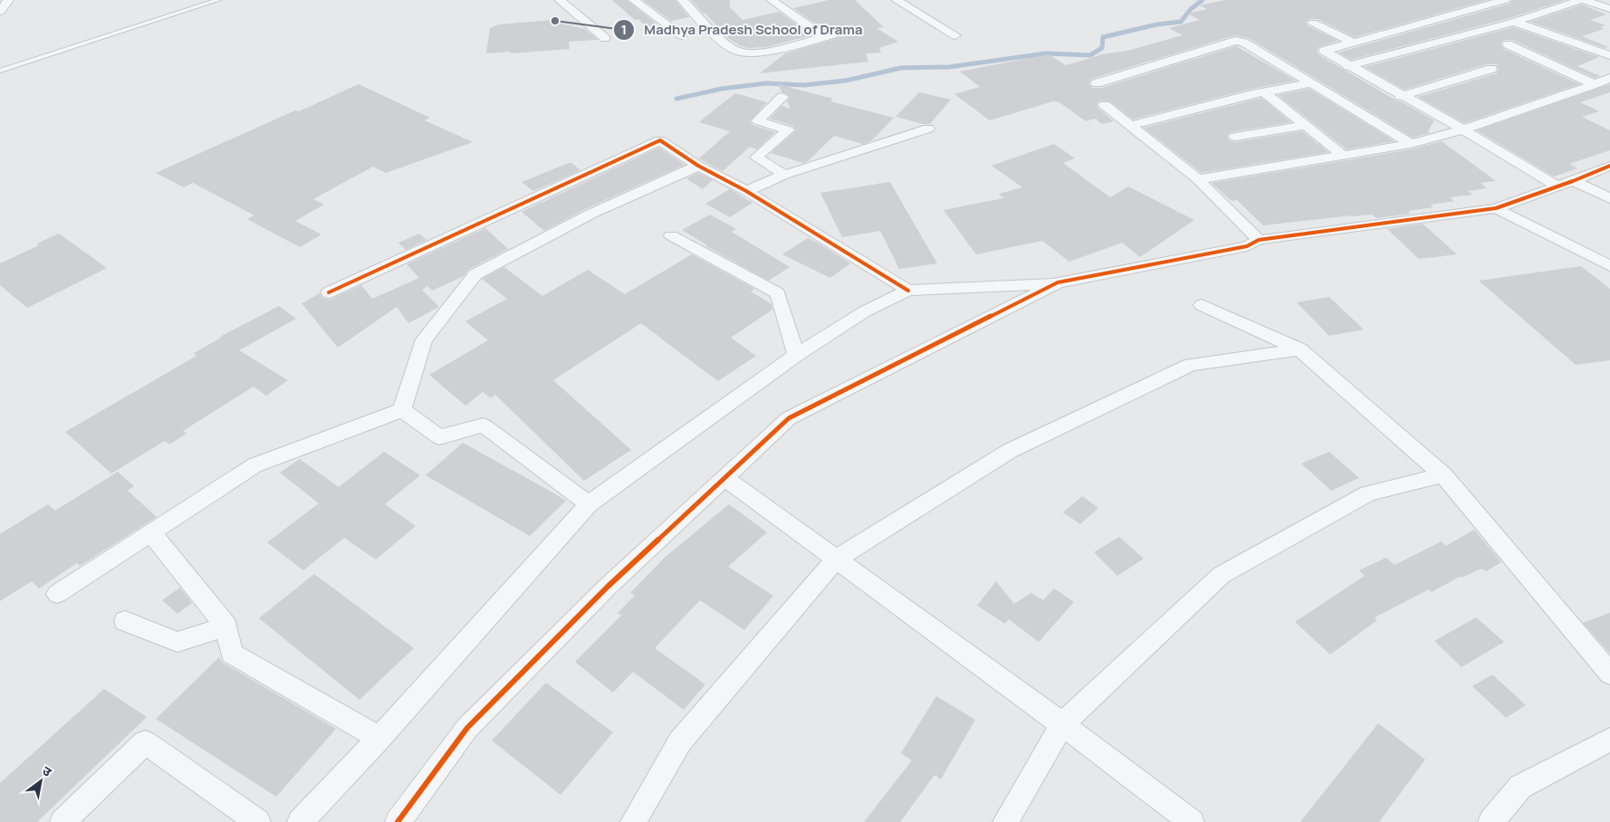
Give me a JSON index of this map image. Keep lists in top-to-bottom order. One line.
{"places":["Madhya Pradesh School of Drama"],"north":"top right"}
